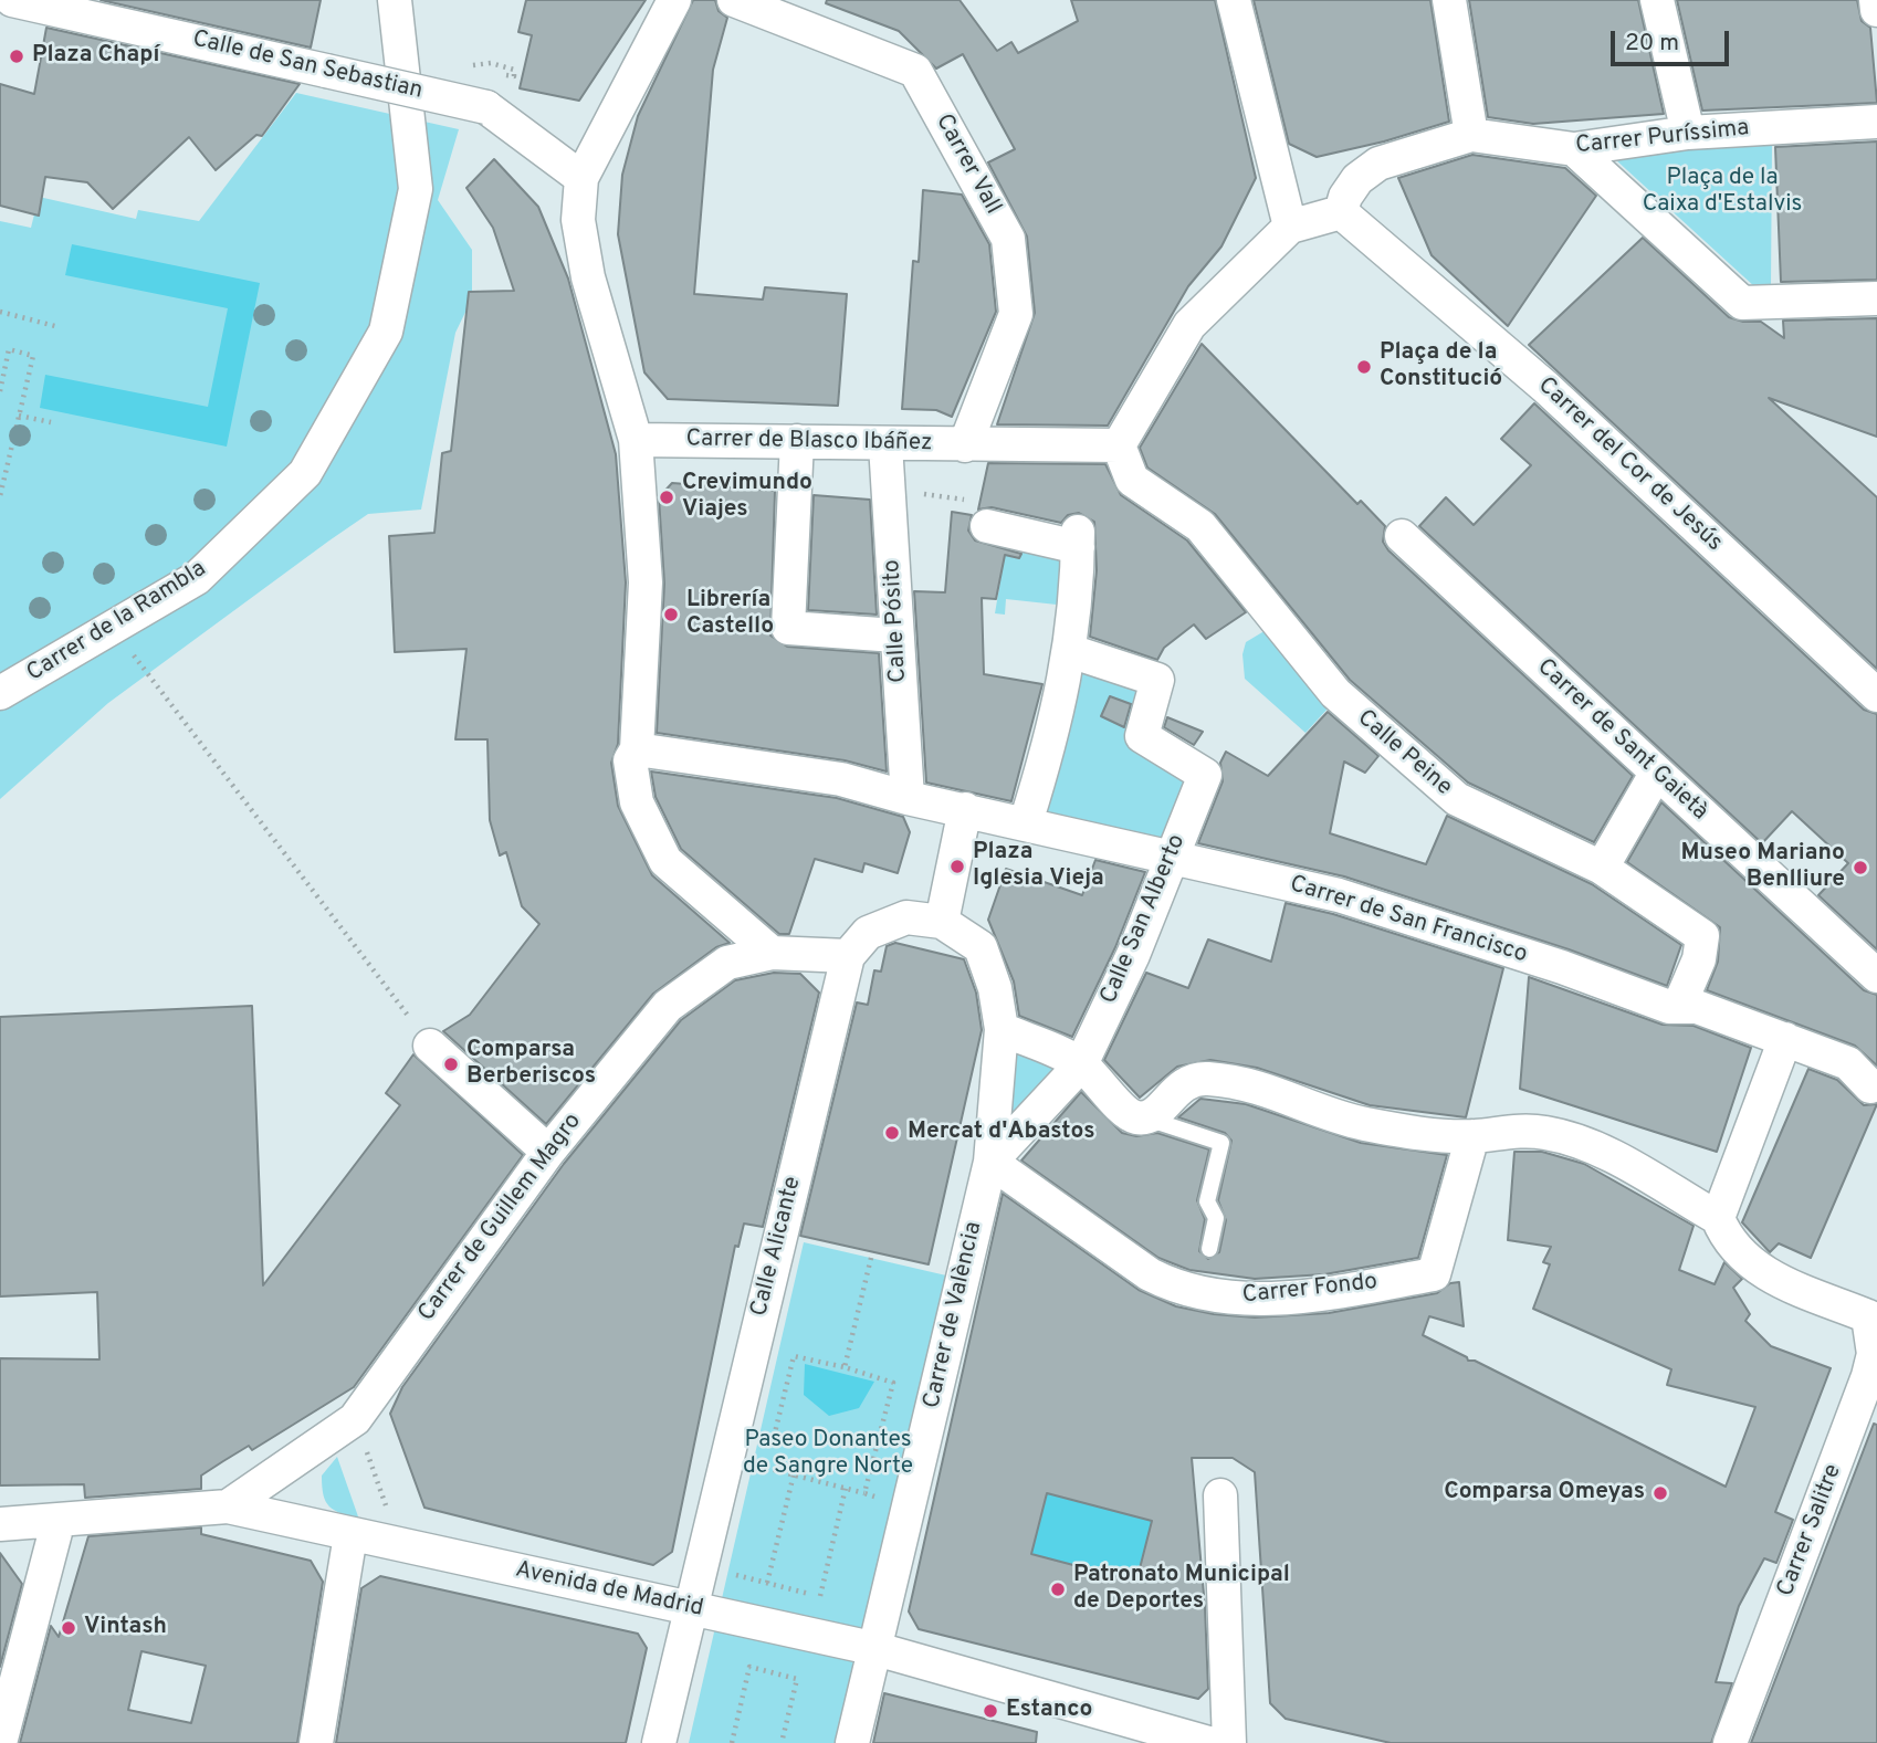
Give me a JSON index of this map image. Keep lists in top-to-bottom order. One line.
{"streets":{"street":["Calle de San Sebastian","Carrer Puríssima","Carrer Vall","Carrer de Blasco Ibáñez","Carrer del Cor de Jesús","Calle Pósito","Carrer de la Rambla","Carrer de Sant Gaietà","Calle Peine","Calle San Alberto","Carrer de San Francisco","Carrer de Guillem Magro","Calle Alicante","Carrer Fondo","Carrer de València","Carrer Salitre","Avenida de Madrid"]},"crossings":[["Carrer Puríssima","Carrer del Cor de Jesús"],["Carrer Vall","Carrer de Blasco Ibáñez"],["Carrer de Blasco Ibáñez","Calle Pósito"],["Carrer de Blasco Ibáñez","Calle Peine"],["Calle Pósito","Carrer de San Francisco"],["Calle Peine","Carrer de San Francisco"],["Calle San Alberto","Carrer de San Francisco"],["Calle San Alberto","Carrer de València"],["Carrer de Guillem Magro","Calle Alicante"],["Carrer de Guillem Magro","Avenida de Madrid"],["Calle Alicante","Avenida de Madrid"],["Carrer Fondo","Carrer de València"],["Carrer de València","Avenida de Madrid"]],"parks":["Plaça de la Caixa d'Estalvis","Paseo Donantes de Sangre Norte"],"places":["Plaza Chapí","Plaça de la Constitució","Crevimundo Viajes","Librería Castello","Plaza Iglesia Vieja","Museo Mariano Benlliure","Comparsa Berberiscos","Mercat d'Abastos","Comparsa Omeyas","Patronato Municipal de Deportes","Vintash","Estanco"],"scale_bar":"20 m"}
